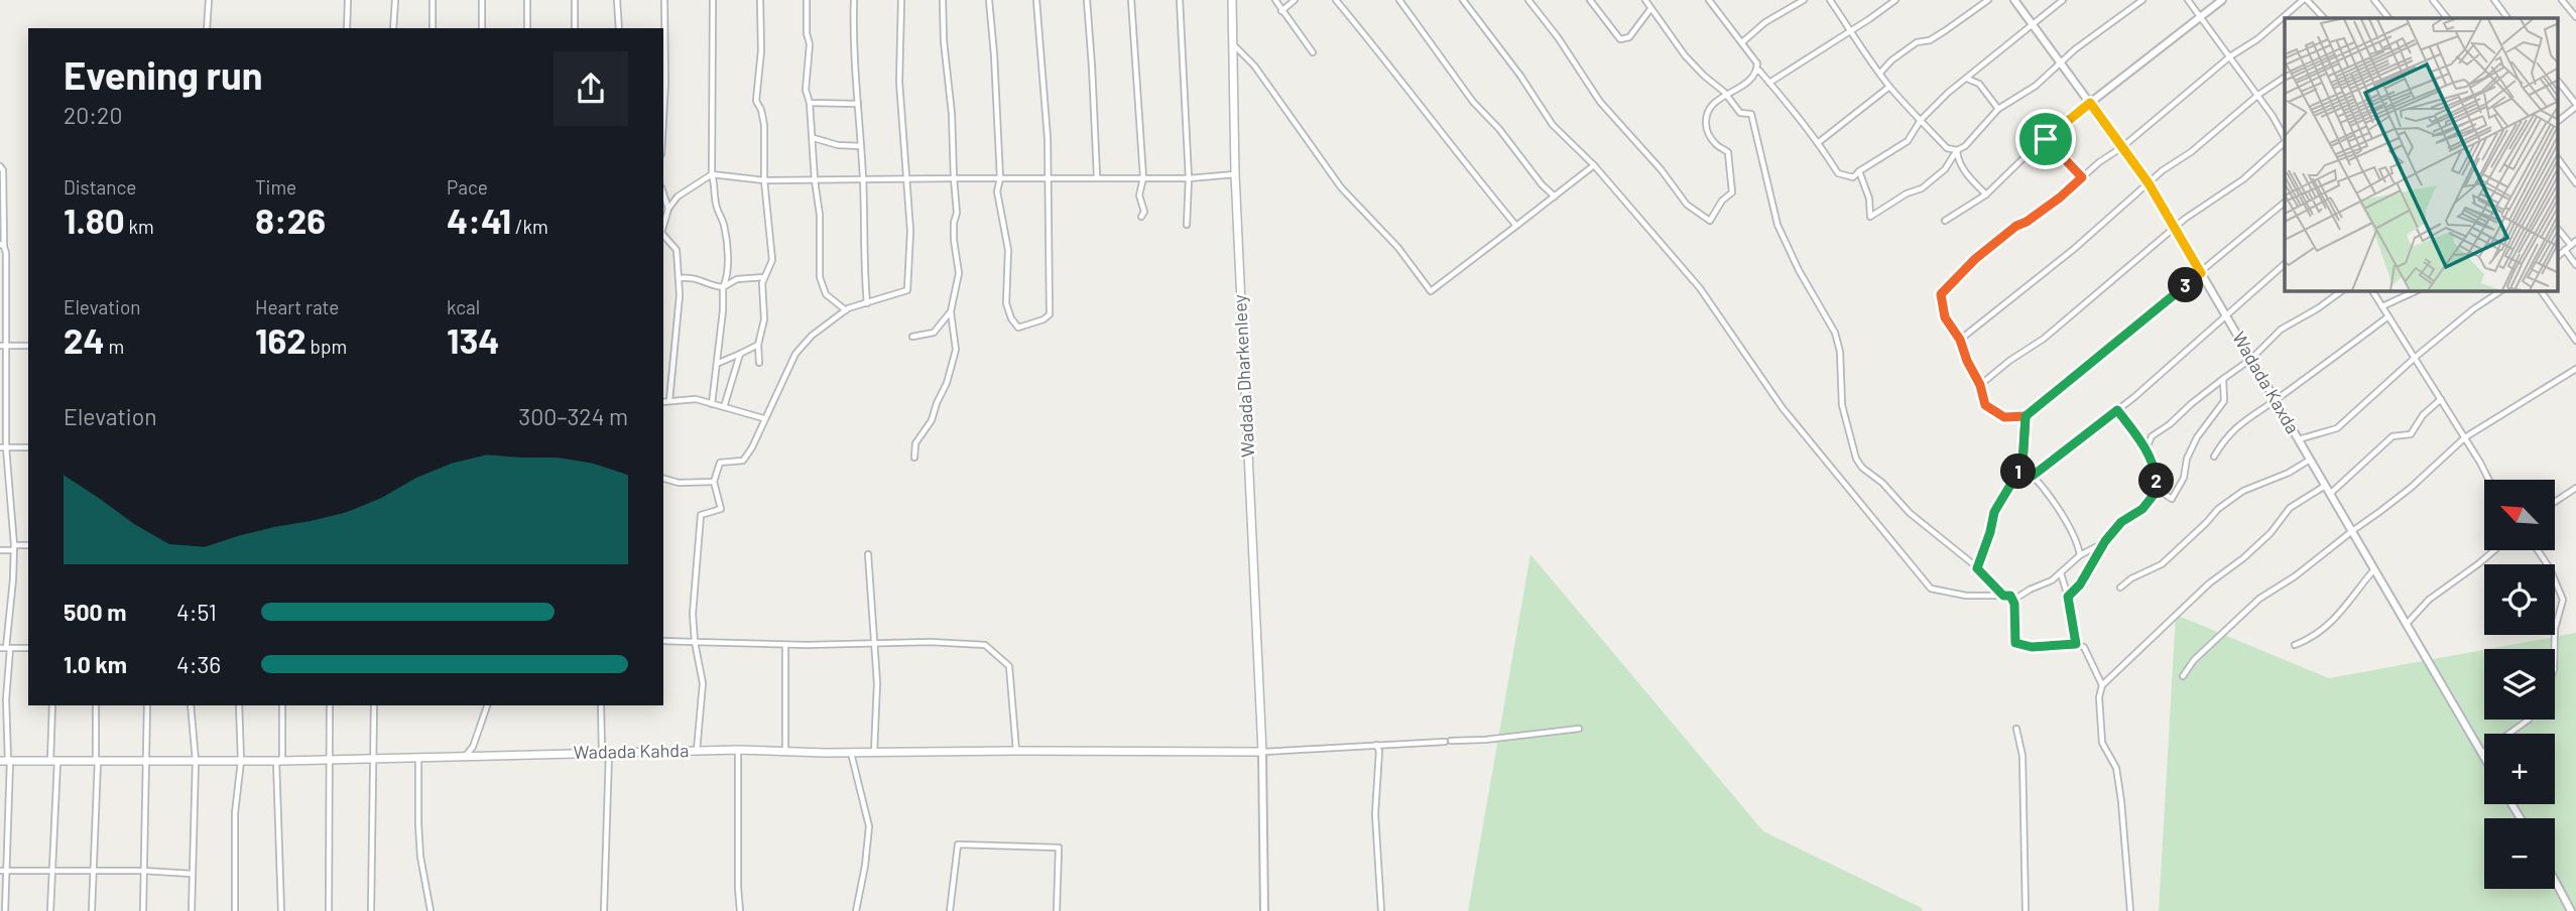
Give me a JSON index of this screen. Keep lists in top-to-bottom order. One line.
{"streets":{"main road":["Wadada Dharkenleey","Wadada Kahda"],"street":["Wadada Kaxda"]},"crossings":[["Wadada Dharkenleey","Wadada Kahda"]],"north":"top left","page":{"heading":["Evening run","20:20"],"stats":[["Distance","1.80 km"],["Time","8:26"],["Pace","4:41 /km"],["Elevation","24 m"],["Heart rate","162 bpm"],["kcal","134"]],"pins":["3","1","2"],"chart":["Elevation","300–324 m"],"map_buttons":["+","−"],"list":[{"name":"500 m","note":"4:51"},{"name":"1.0 km","note":"4:36"}]}}
